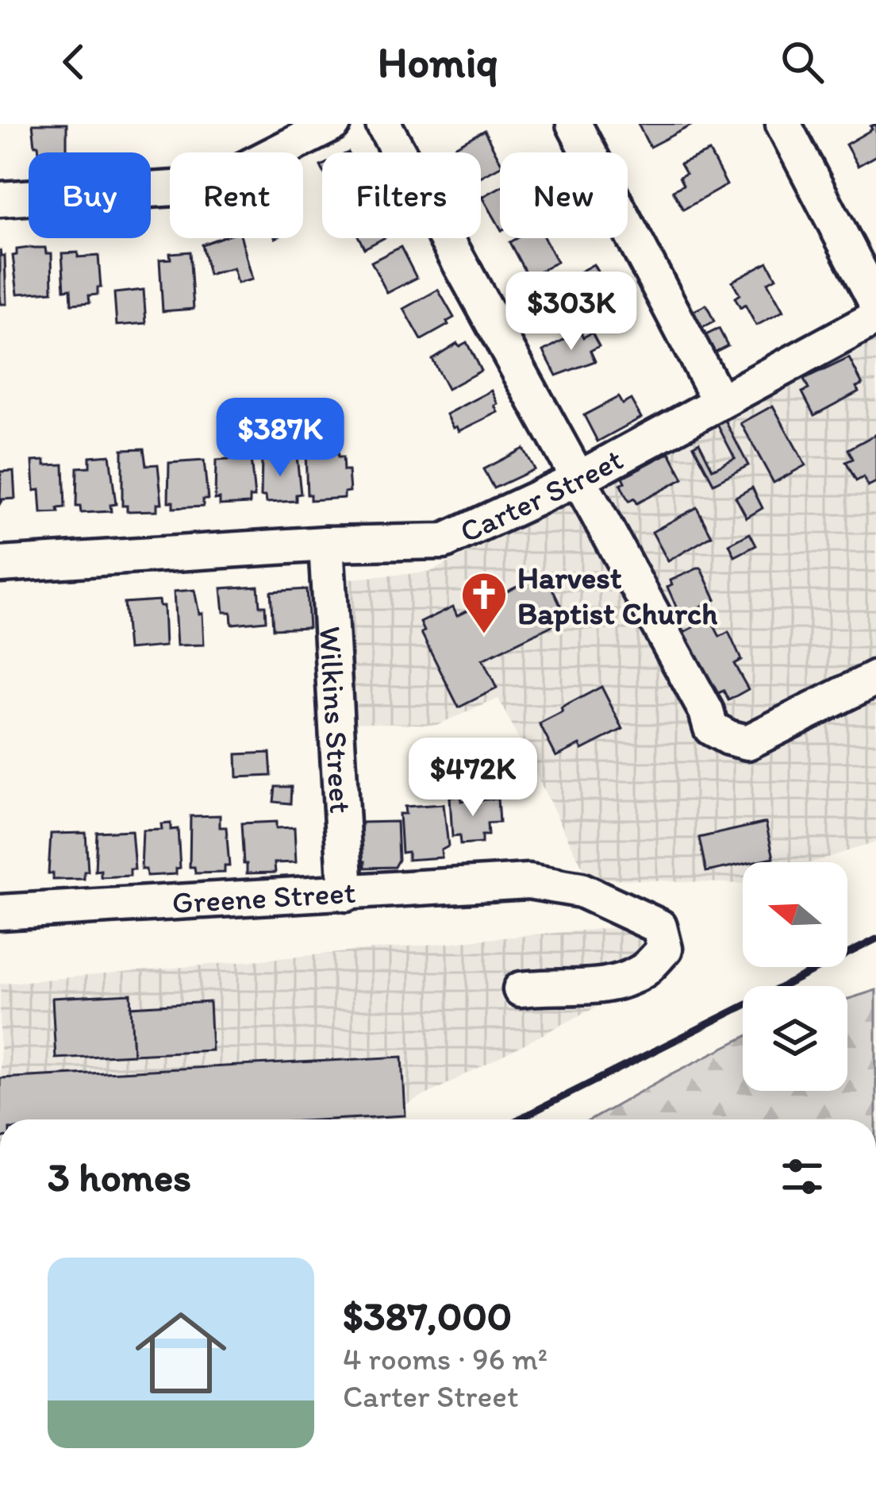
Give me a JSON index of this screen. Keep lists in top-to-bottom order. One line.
{"streets":{"street":["Carter Street","Wilkins Street","Greene Street"]},"crossings":[["Carter Street","Wilkins Street"],["Wilkins Street","Greene Street"]],"places":{"church":["Harvest Baptist Church"]},"north":"left","page":{"header":"Homiq","chip":["Buy","Rent","Filters","New"],"price":["$303K","$387K","$472K"],"heading":"3 homes","list":[{"name":"$387,000","note":"4 rooms · 96 m² · Carter Street"}]}}
